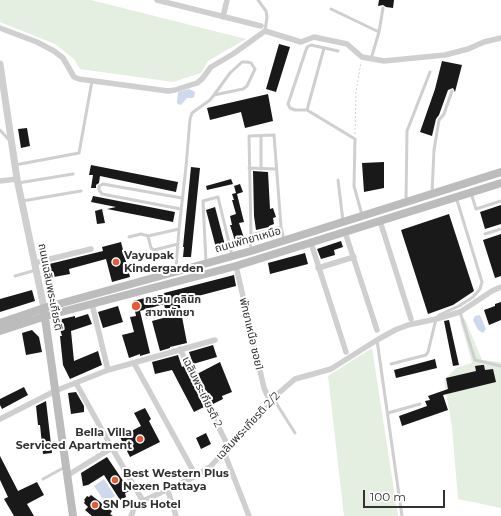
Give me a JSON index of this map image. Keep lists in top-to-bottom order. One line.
{"streets":{"main road":["ถนนพัทยาเหนือ","ถนนเฉลิมพระเกียรติ"],"street":["พัทยาเหนือ ซอย1","เฉลิมพระเกียรติ 2","เฉลิมพระเกียรติ 2/2"]},"crossings":[["ถนนพัทยาเหนือ","ถนนเฉลิมพระเกียรติ"],["ถนนพัทยาเหนือ","พัทยาเหนือ ซอย1"],["พัทยาเหนือ ซอย1","เฉลิมพระเกียรติ 2/2"],["เฉลิมพระเกียรติ 2","เฉลิมพระเกียรติ 2/2"]],"places":["Vayupak Kindergarden","กรวิน คลินิก สาขาพัทยา","Bella Villa Serviced Apartment","Best Western Plus Nexen Pattaya","SN Plus Hotel"],"scale_bar":"100 m"}
